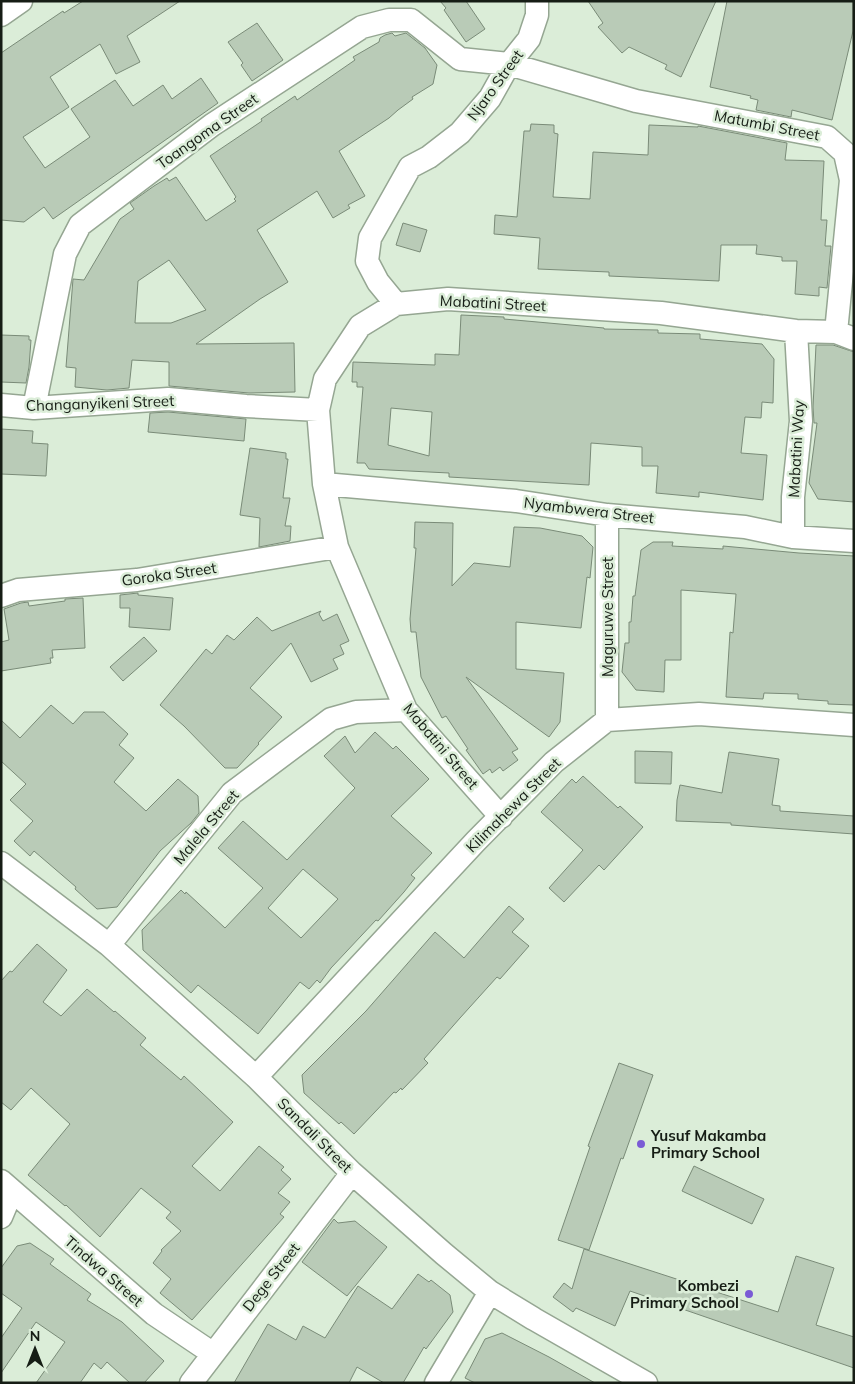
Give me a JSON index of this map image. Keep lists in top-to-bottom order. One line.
{"streets":{"street":["Njaro Street","Matumbi Street","Toangoma Street","Mabatini Street","Changanyikeni Street","Mabatini Way","Nyambwera Street","Goroka Street","Maguruwe Street","Kilimahewa Street","Malela Street","Sandali Street","Tindwa Street","Dege Street"]},"crossings":[["Njaro Street","Matumbi Street"],["Njaro Street","Toangoma Street"],["Njaro Street","Mabatini Street"],["Matumbi Street","Toangoma Street"],["Matumbi Street","Mabatini Street"],["Toangoma Street","Changanyikeni Street"],["Mabatini Street","Changanyikeni Street"],["Mabatini Street","Mabatini Way"],["Mabatini Street","Nyambwera Street"],["Mabatini Street","Goroka Street"],["Mabatini Street","Kilimahewa Street"],["Mabatini Street","Malela Street"],["Mabatini Way","Nyambwera Street"],["Nyambwera Street","Maguruwe Street"],["Maguruwe Street","Kilimahewa Street"],["Kilimahewa Street","Sandali Street"],["Malela Street","Sandali Street"],["Sandali Street","Dege Street"],["Tindwa Street","Dege Street"]],"places":["Yusuf Makamba Primary School","Kombezi Primary School"],"north":"top"}
